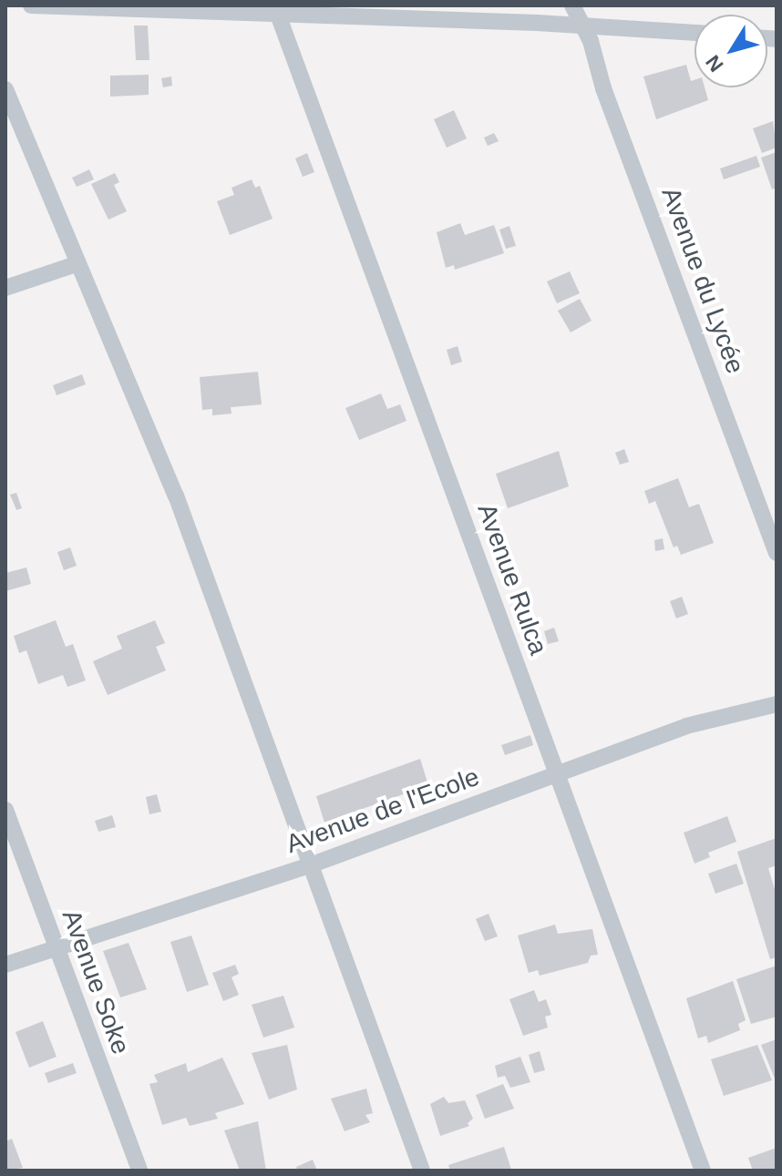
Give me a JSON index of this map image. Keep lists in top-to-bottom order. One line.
{"streets":{"street":["Avenue du Lycée","Avenue Rulca","Avenue de l'Ecole","Avenue Soke"]},"crossings":[["Avenue Rulca","Avenue de l'Ecole"],["Avenue de l'Ecole","Avenue Soke"]],"north":"bottom left"}
